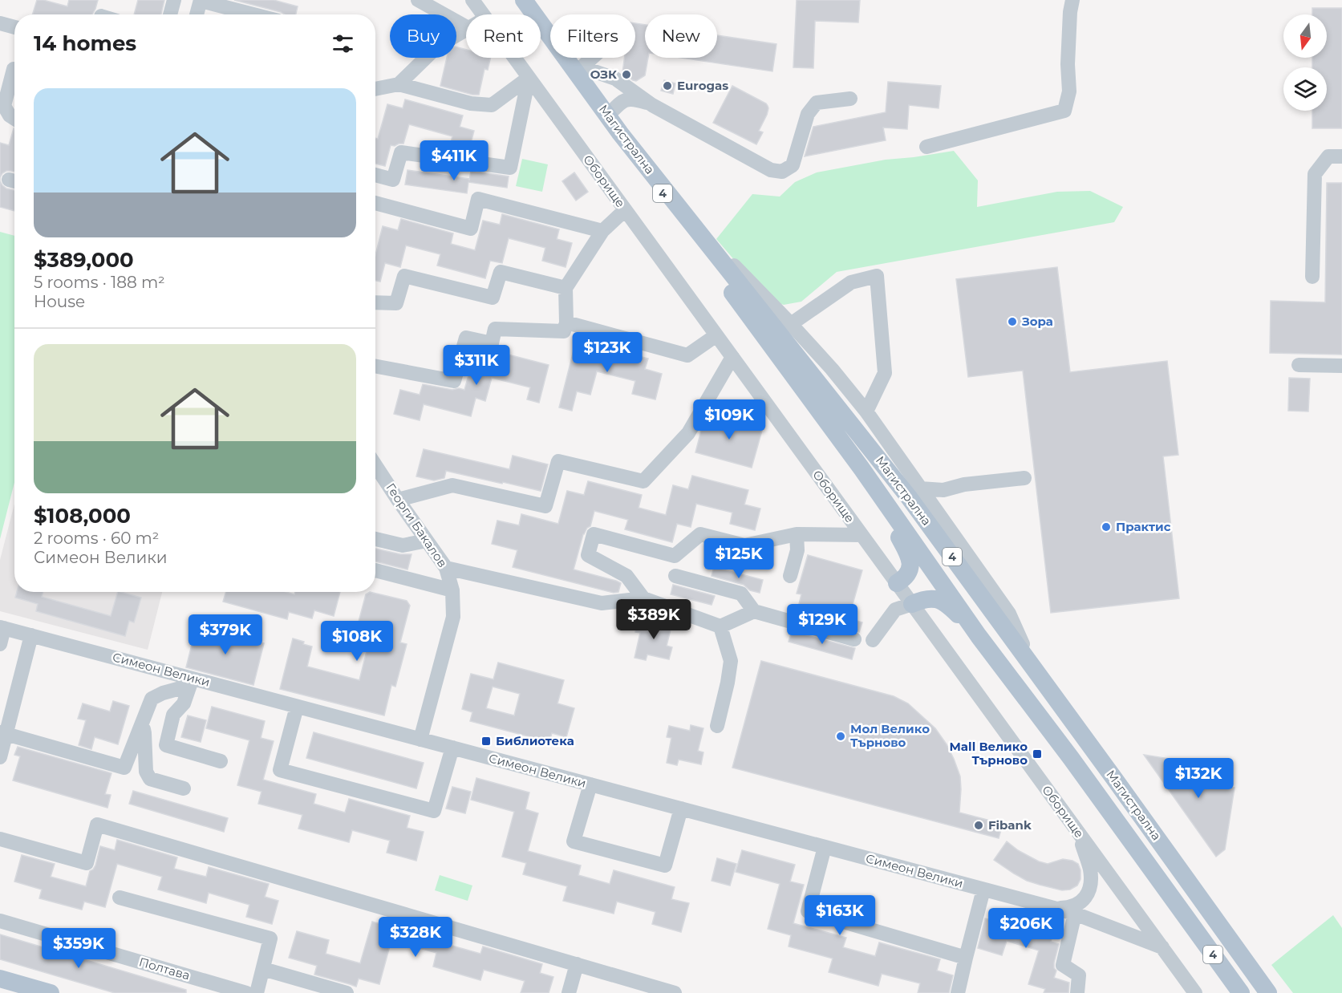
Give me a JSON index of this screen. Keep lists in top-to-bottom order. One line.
{"streets":{"main road":["Магистрална","4"],"street":["Оборище","Георги Бакалов","Симеон Велики","Полтава"]},"crossings":[["Магистрална","4"],["Оборище","Симеон Велики"],["Георги Бакалов","Симеон Велики"]],"places":{"other":["ОЗК","Eurogas","Зора","Практис","Мол Велико Търново","Fibank"],"transit":["Библиотека","Mall Велико Търново"]},"north":"bottom","page":{"chip":["Buy","Rent","Filters","New"],"heading":"14 homes","list":[{"name":"$389,000","note":"5 rooms · 188 m² · House"},{"name":"$108,000","note":"2 rooms · 60 m² · Симеон Велики"}],"price":["$411K","$123K","$311K","$109K","$125K","$389K","$129K","$379K","$108K","$132K","$163K","$206K","$328K","$359K"]}}
